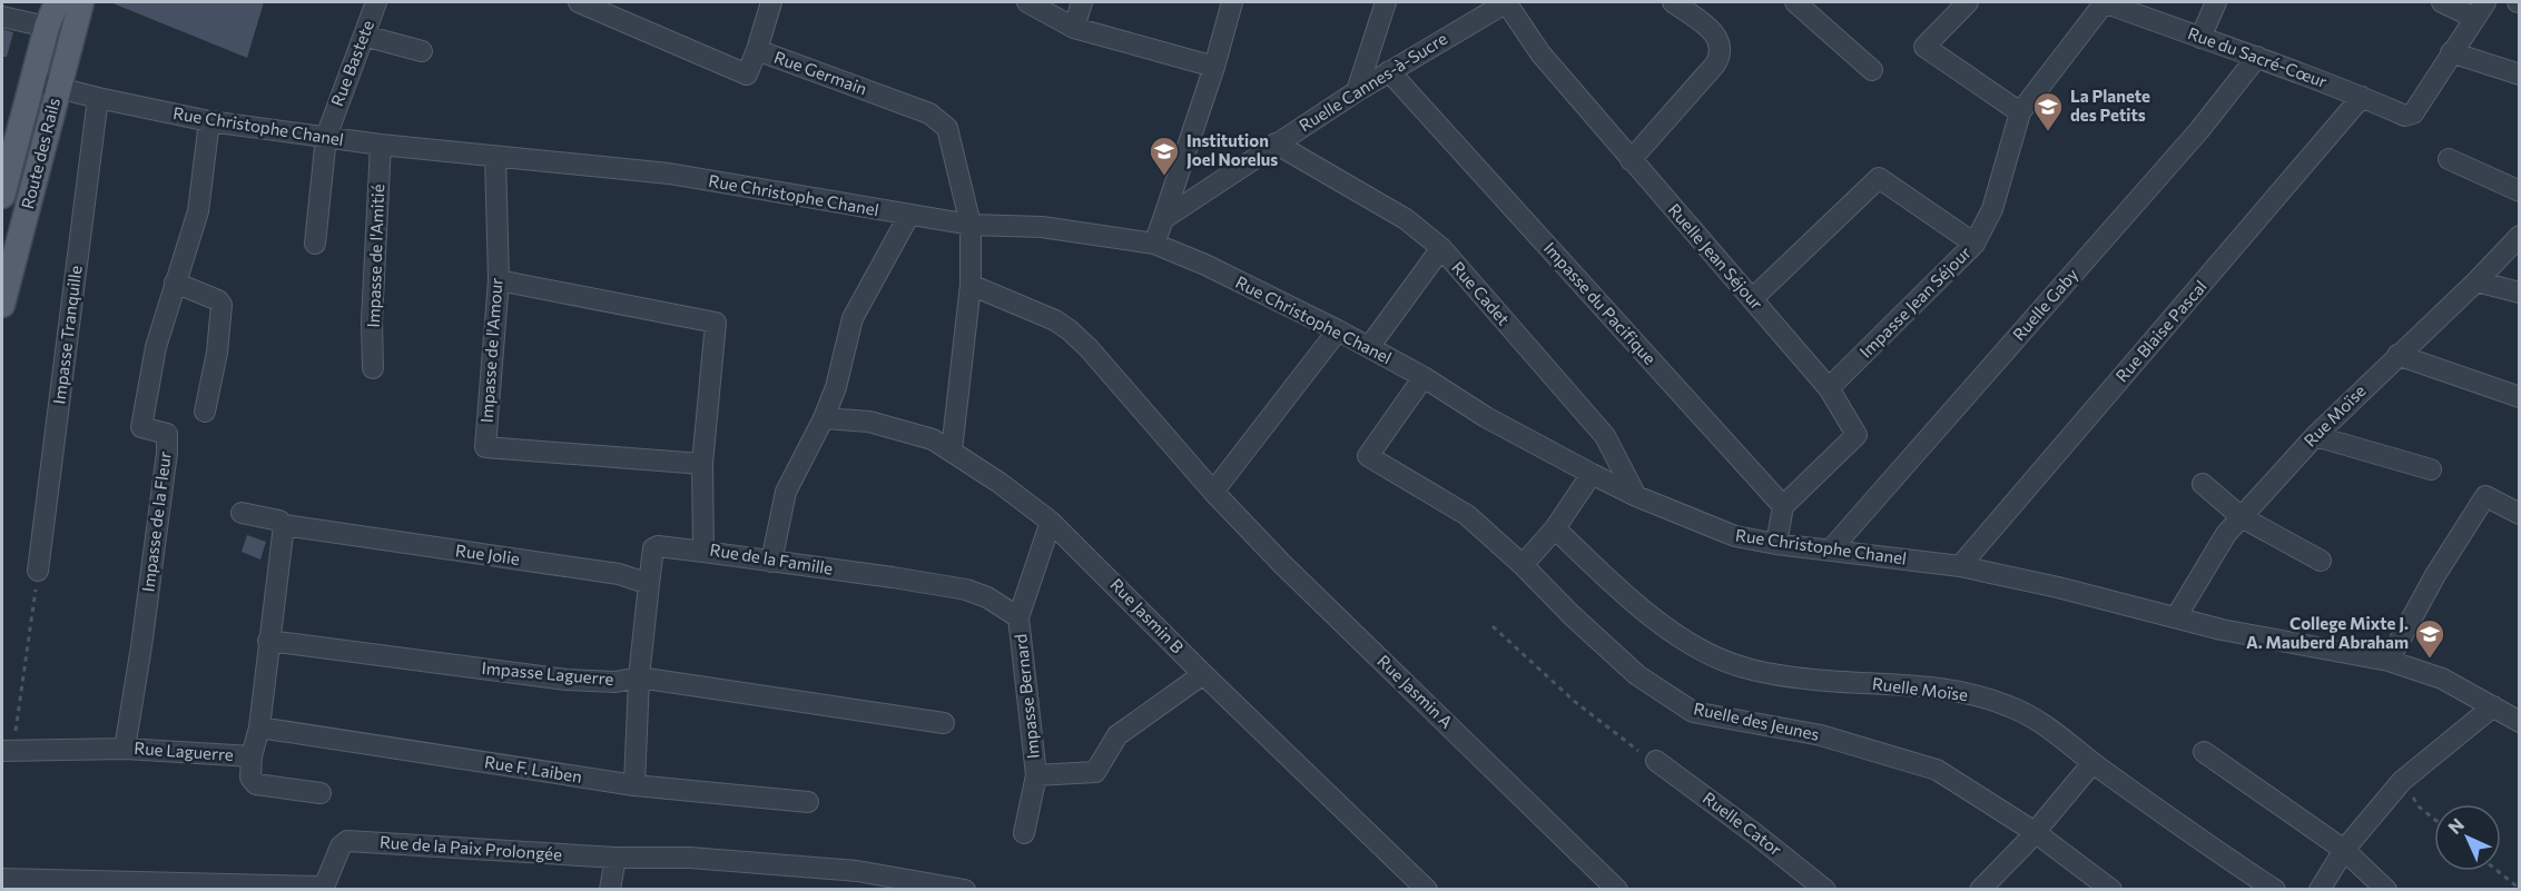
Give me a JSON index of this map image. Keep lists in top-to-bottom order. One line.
{"streets":{"main road":["Route des Rails"],"street":["Rue du Sacré-Cœur","Rue Bastete","Rue Germain","Ruelle Cannes-à-Sucre","Rue Christophe Chanel","Impasse de l'Amitié","Ruelle Jean Séjour","Rue Cadet","Impasse Jean Séjour","Impasse du Pacifique","Ruelle Gaby","Rue Blaise Pascal","Impasse Tranquille","Impasse de l'Amour","Rue Moïse","Impasse de la Fleur","Rue Jolie","Rue de la Famille","Rue Jasmin B","Impasse Laguerre","Ruelle Moïse","Rue Jasmin A","Impasse Bernard","Ruelle des Jeunes","Rue Laguerre","Rue F. Laiben","Ruelle Cator","Rue de la Paix Prolongée"]},"crossings":[["Rue du Sacré-Cœur","Impasse Jean Séjour"],["Rue du Sacré-Cœur","Ruelle Gaby"],["Rue du Sacré-Cœur","Rue Blaise Pascal"],["Rue Bastete","Rue Christophe Chanel"],["Rue Germain","Rue Christophe Chanel"],["Rue Germain","Rue Jasmin B"],["Rue Germain","Rue Jasmin A"],["Ruelle Cannes-à-Sucre","Ruelle Jean Séjour"],["Ruelle Cannes-à-Sucre","Rue Cadet"],["Ruelle Cannes-à-Sucre","Impasse du Pacifique"],["Rue Christophe Chanel","Route des Rails"],["Rue Christophe Chanel","Impasse de l'Amitié"],["Rue Christophe Chanel","Rue Cadet"],["Rue Christophe Chanel","Ruelle Gaby"],["Rue Christophe Chanel","Rue Blaise Pascal"],["Rue Christophe Chanel","Impasse Tranquille"],["Rue Christophe Chanel","Impasse de l'Amour"],["Rue Christophe Chanel","Rue Moïse"],["Rue Christophe Chanel","Impasse de la Fleur"],["Rue Christophe Chanel","Ruelle des Jeunes"],["Ruelle Jean Séjour","Impasse Jean Séjour"],["Ruelle Jean Séjour","Impasse du Pacifique"],["Impasse de l'Amour","Rue de la Famille"],["Impasse de la Fleur","Rue Laguerre"],["Rue Jolie","Rue Laguerre"],["Rue de la Famille","Impasse Bernard"],["Rue Jasmin B","Impasse Bernard"],["Impasse Laguerre","Rue Laguerre"],["Rue Laguerre","Rue F. Laiben"]],"places":{"school or university":["La Planete des Petits","Institution Joel Norelus","College Mixte J. A. Mauberd Abraham"]},"north":"top left"}
